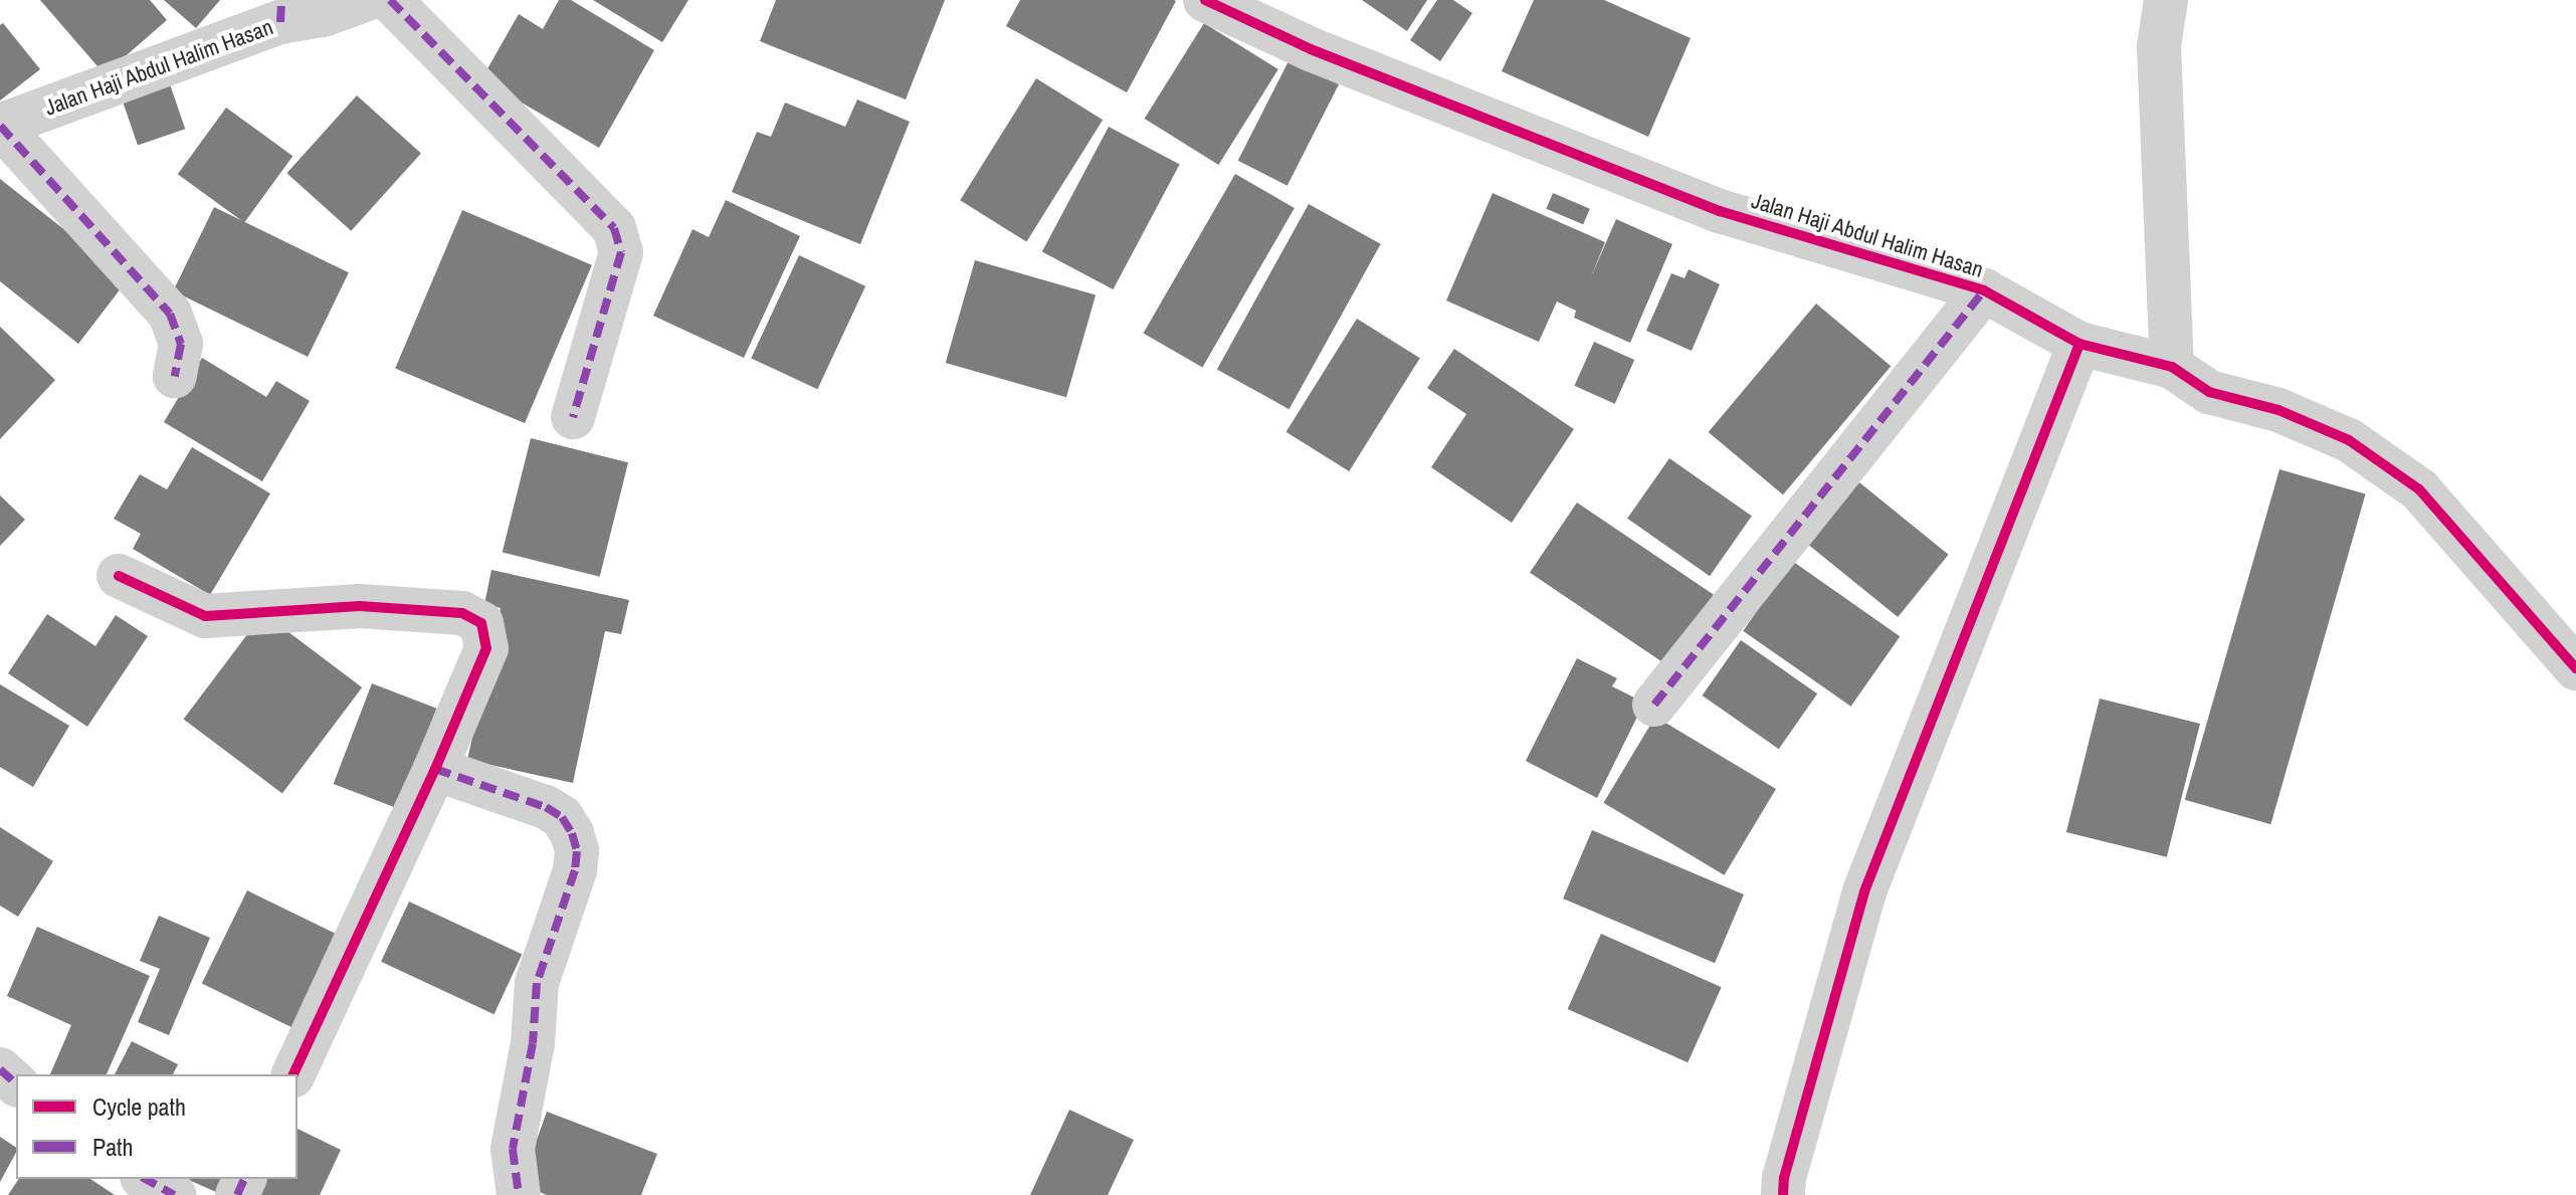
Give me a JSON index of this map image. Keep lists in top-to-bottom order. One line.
{"streets":{"street":["Jalan Haji Abdul Halim Hasan"]},"legend":["Cycle path","Path"]}
